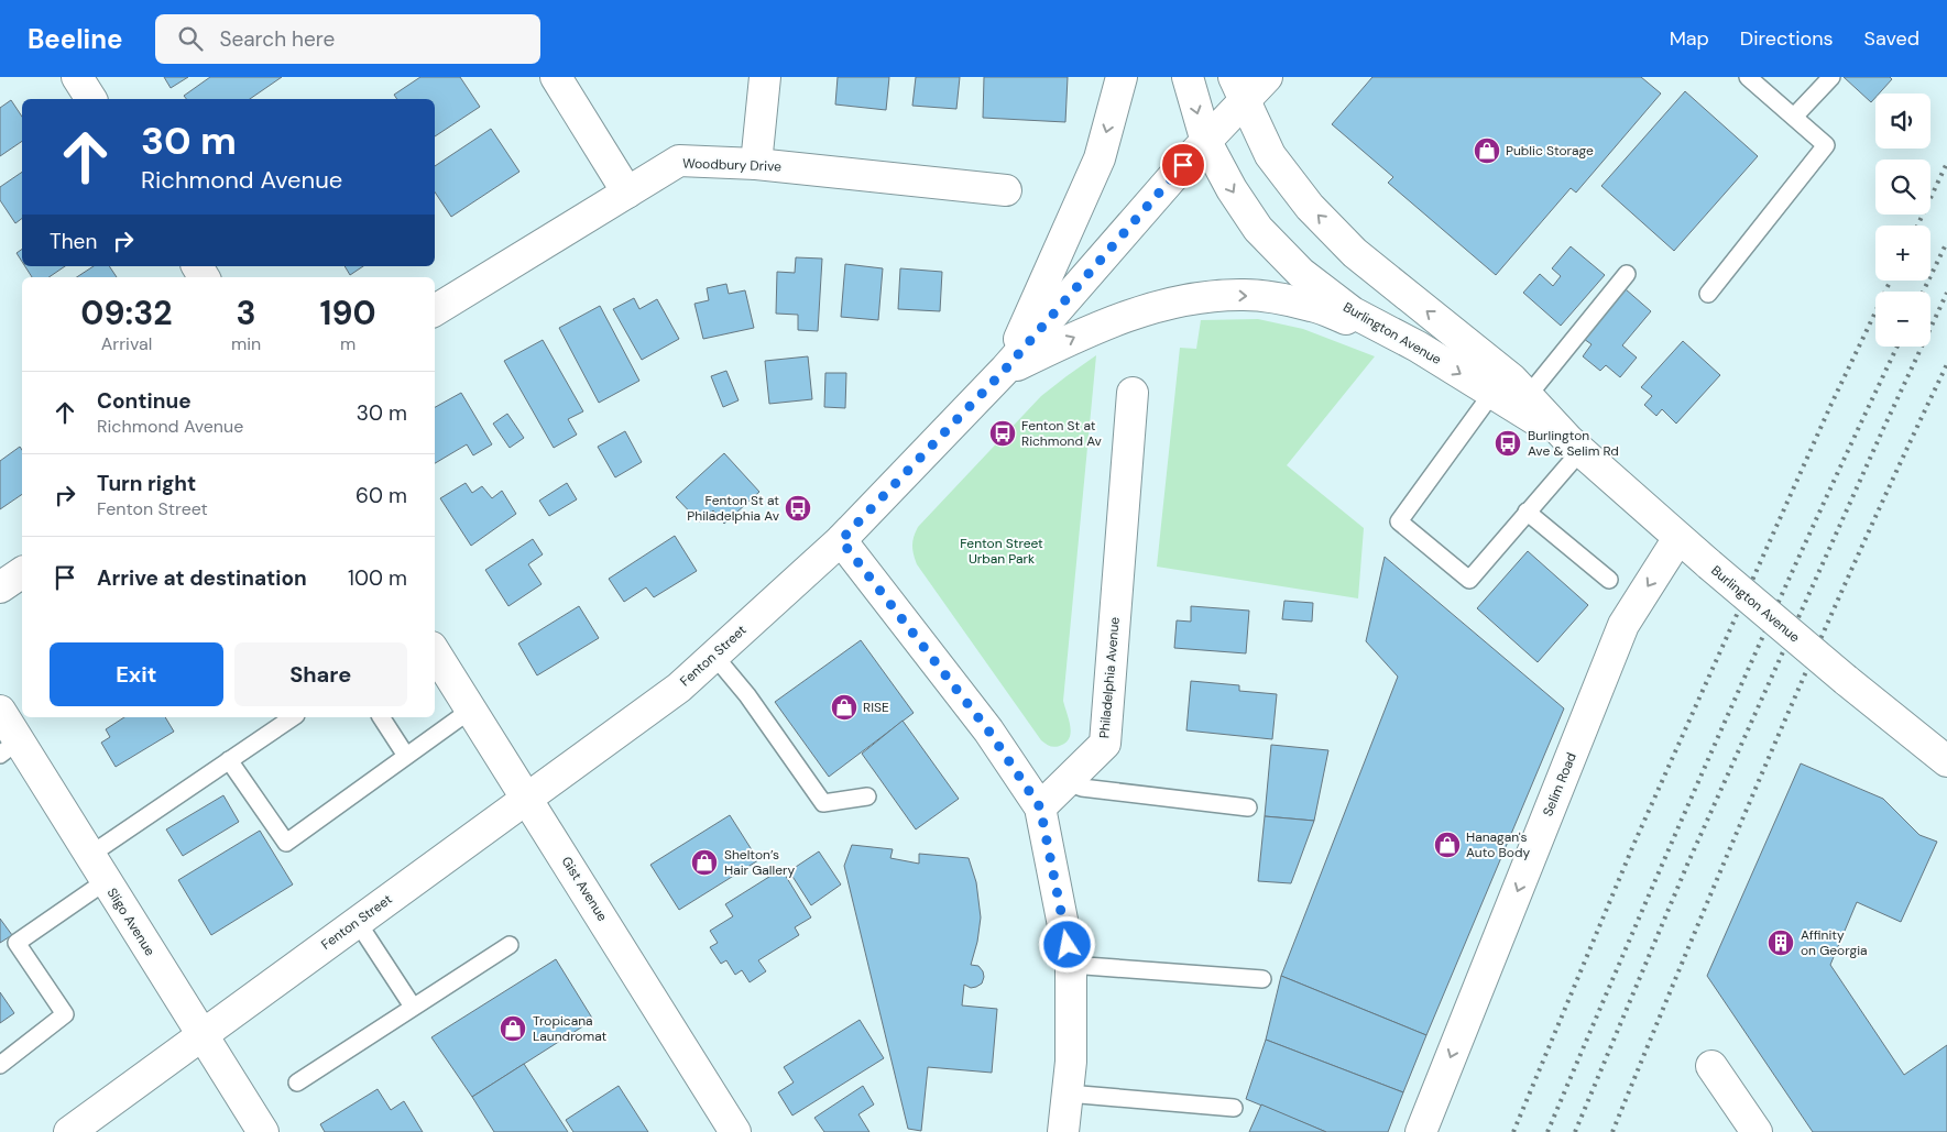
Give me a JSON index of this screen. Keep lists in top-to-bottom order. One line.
{"streets":{"street":["Woodbury Drive","Burlington Avenue","Fenton Street","Philadelphia Avenue","Selim Road","Gist Avenue","Sligo Avenue"]},"crossings":[["Burlington Avenue","Fenton Street"],["Burlington Avenue","Selim Road"],["Fenton Street","Gist Avenue"],["Fenton Street","Sligo Avenue"]],"one_way":["Selim Road"],"parks":["Fenton Street Urban Park"],"places":{"shop":["Public Storage","RISE","Hanagan's Auto Body","Shelton’s Hair Gallery","Tropicana Laundromat"],"bus stop":["Fenton St at Richmond Av","Burlington Ave & Selim Rd","Fenton St at Philadelphia Av"],"building":["Affinity on Georgia"]},"page":{"header":"Beeline","search":"Search here","nav":["Map","Directions","Saved"],"map_buttons":["+","−"],"turn":["30 m","Richmond Avenue"],"then":"Then","eta":["09:32","Arrival","3","min","190","m"],"list":[{"name":"Continue","note":"Richmond Avenue","value":"30 m"},{"name":"Turn right","note":"Fenton Street","value":"60 m"},{"name":"Arrive at destination","value":"100 m"}],"buttons":["Exit","Share"]}}
